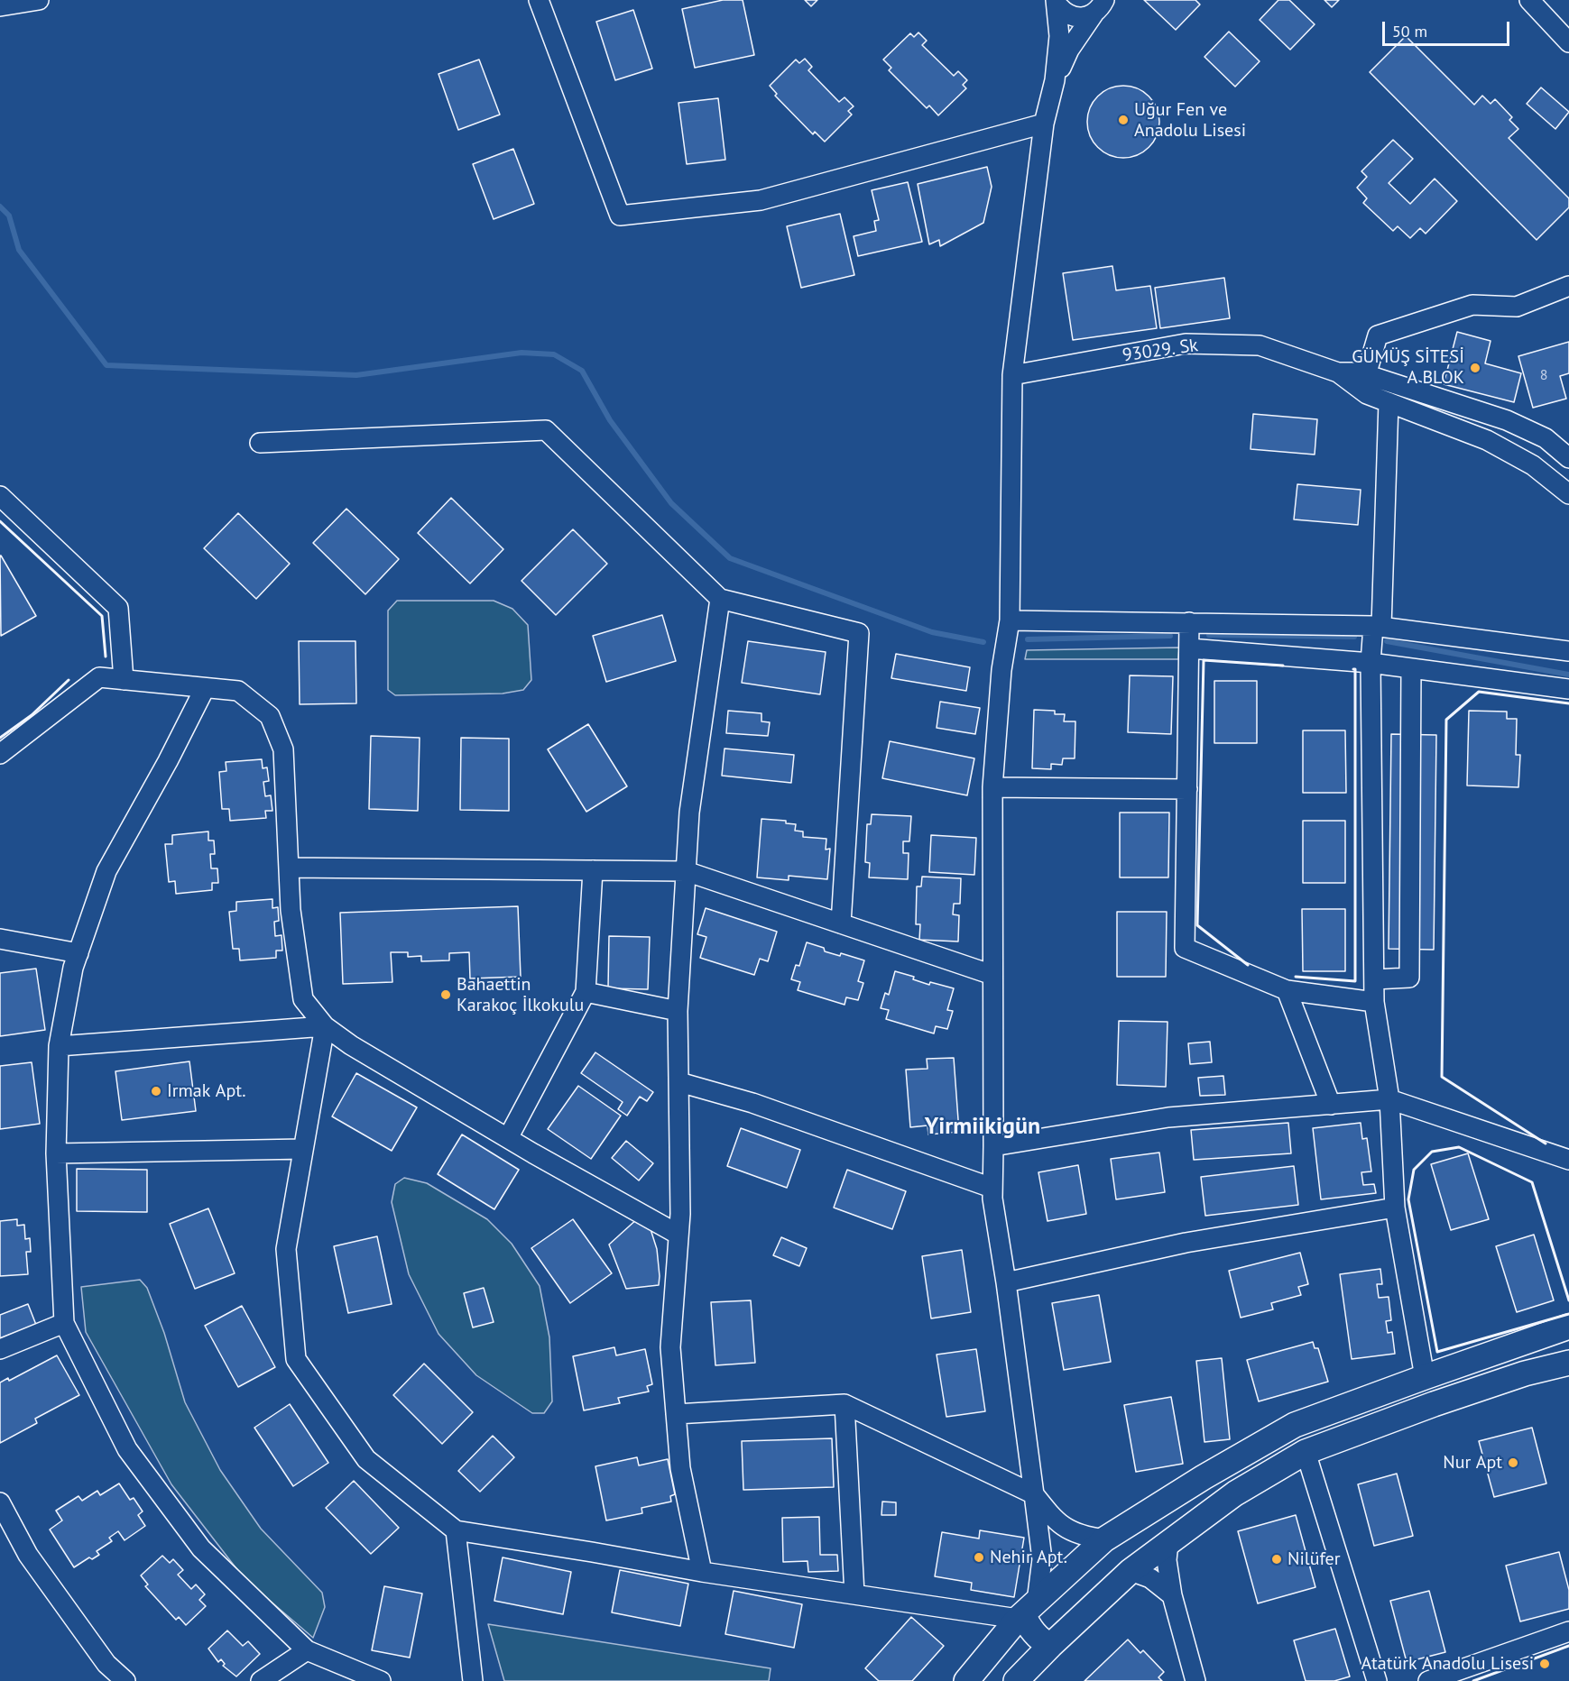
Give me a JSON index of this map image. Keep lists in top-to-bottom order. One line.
{"streets":{"street":["93029. Sk"]},"districts":["Yirmiikigün"],"places":["Uğur Fen ve Anadolu Lisesi","GÜMÜŞ SİTESİ A BLOK","Bahaettin Karakoç İlkokulu","Irmak Apt.","Nur Apt","Nehir Apt.","Nilüfer","Atatürk Anadolu Lisesi"],"house_numbers":["8"],"scale_bar":"50 m"}
